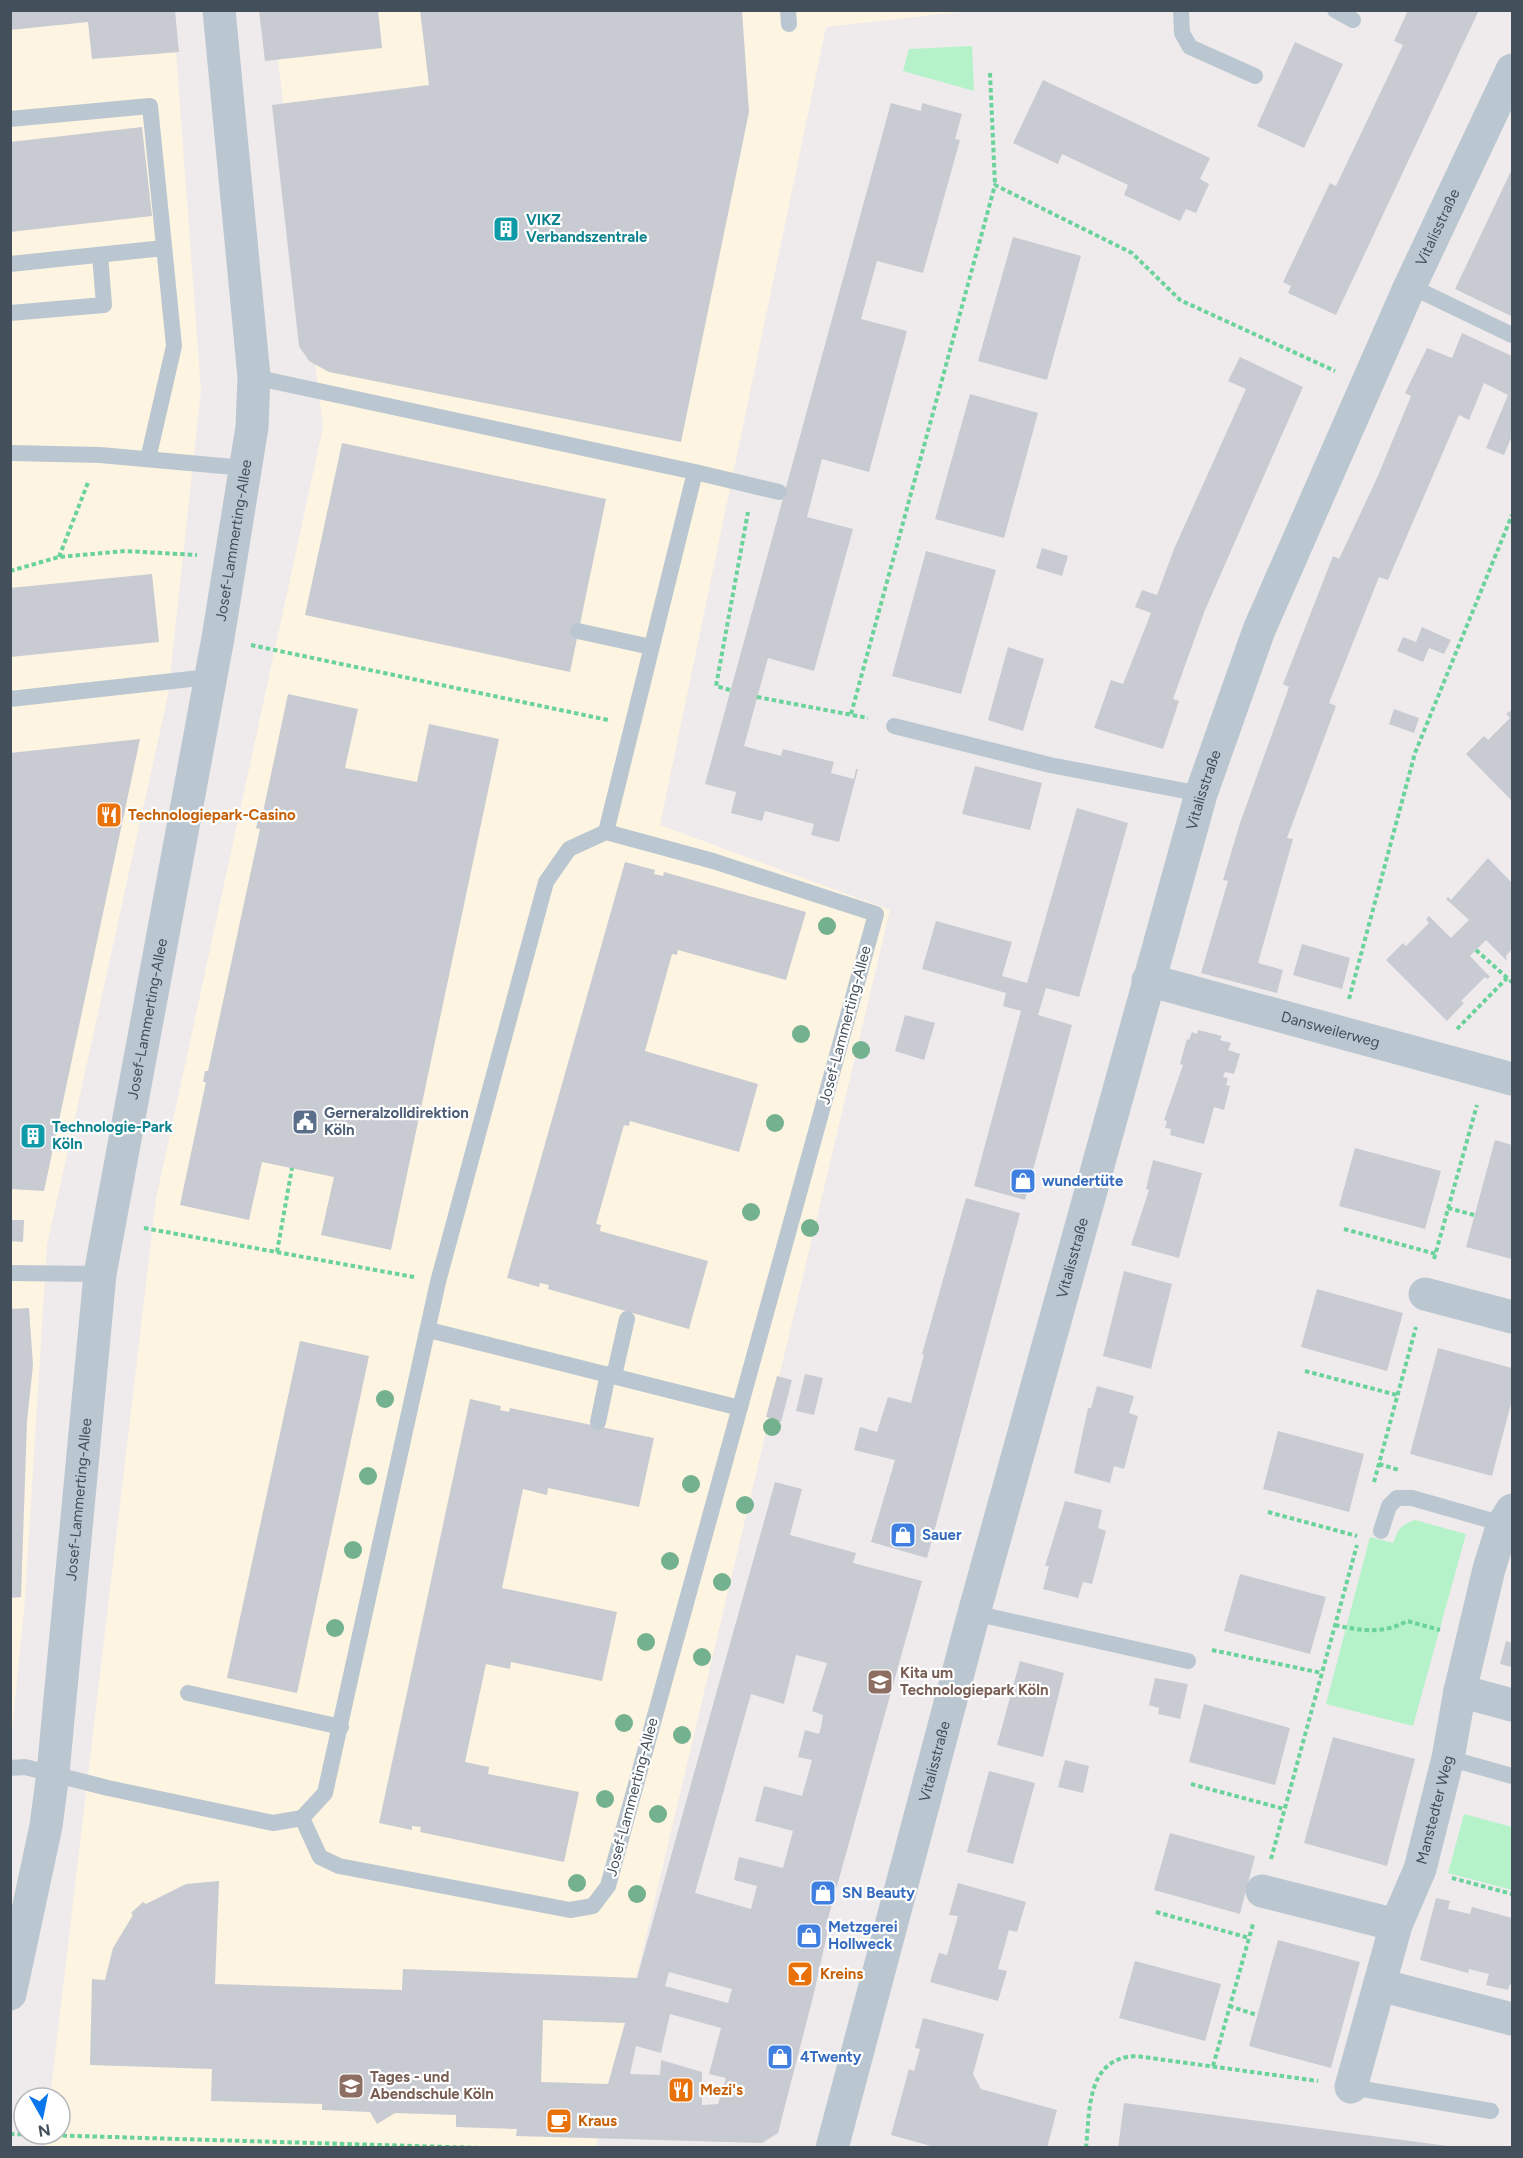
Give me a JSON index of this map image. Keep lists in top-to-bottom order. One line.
{"streets":{"street":["Vitalisstraße","Josef-Lammerting-Allee","Dansweilerweg","Manstedter Weg"]},"crossings":[["Vitalisstraße","Dansweilerweg"]],"places":{"building":["VIKZ Verbandszentrale","Technologie-Park Köln"],"restaurant":["Technologiepark-Casino","Mezi's"],"public building":["Gerneralzolldirektion Köln"],"shop":["wundertüte","Sauer","SN Beauty","Metzgerei Hollweck","4Twenty"],"school or university":["Kita um Technologiepark Köln","Tages - und Abendschule Köln"],"bar":["Kreins"],"cafe":["Kraus"]},"north":"bottom"}
